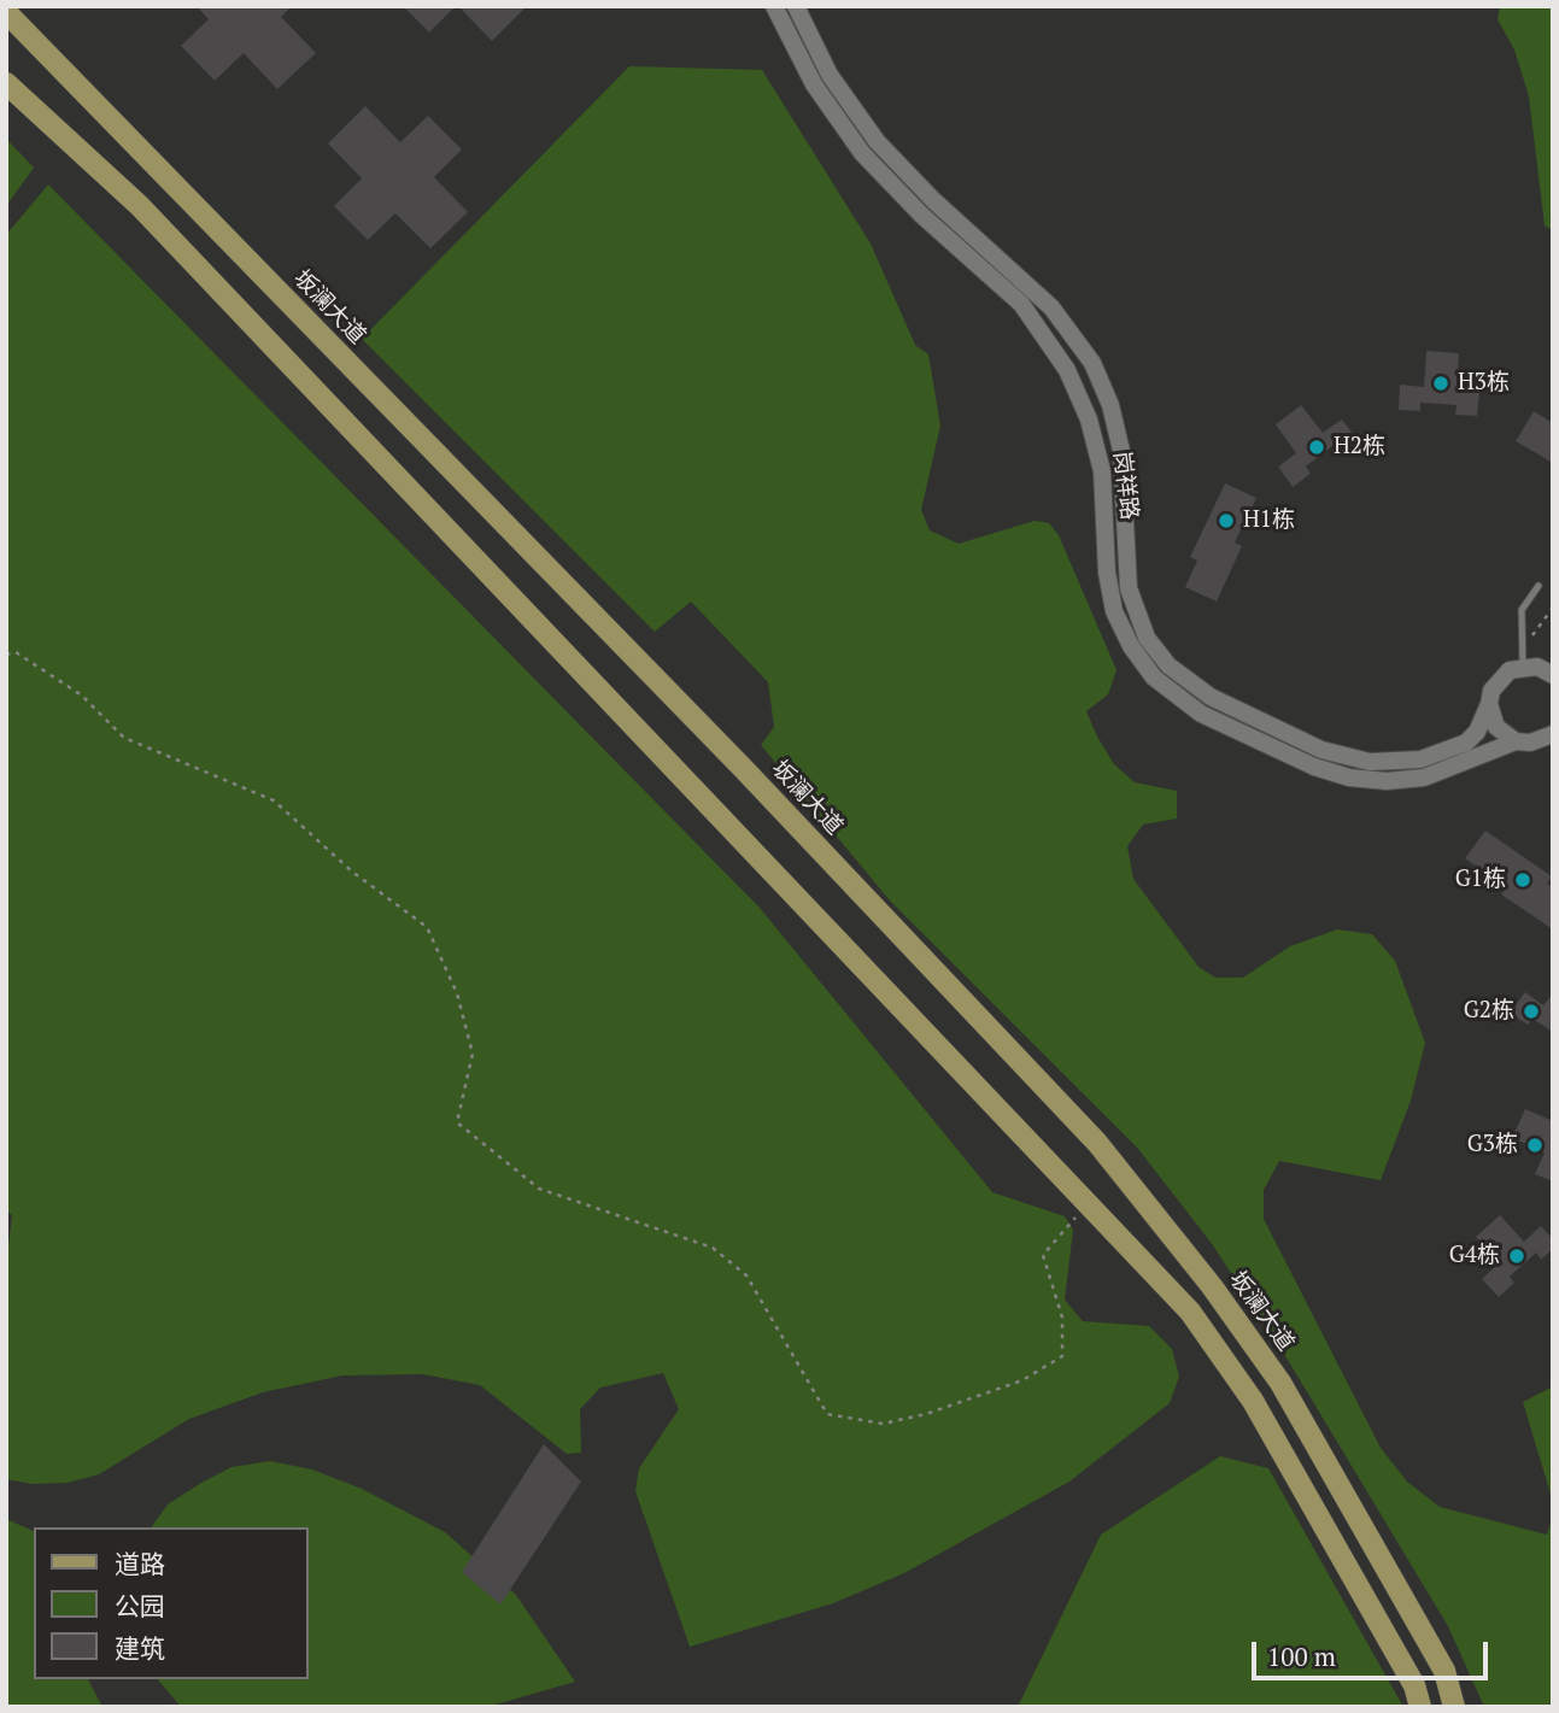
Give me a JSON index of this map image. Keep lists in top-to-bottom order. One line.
{"streets":{"main road":["坂澜大道"],"street":["岗祥路"]},"places":["H3栋","H2栋","H1栋","G1栋","G2栋","G3栋","G4栋"],"legend":["道路","公园","建筑"],"scale_bar":"100 m"}
